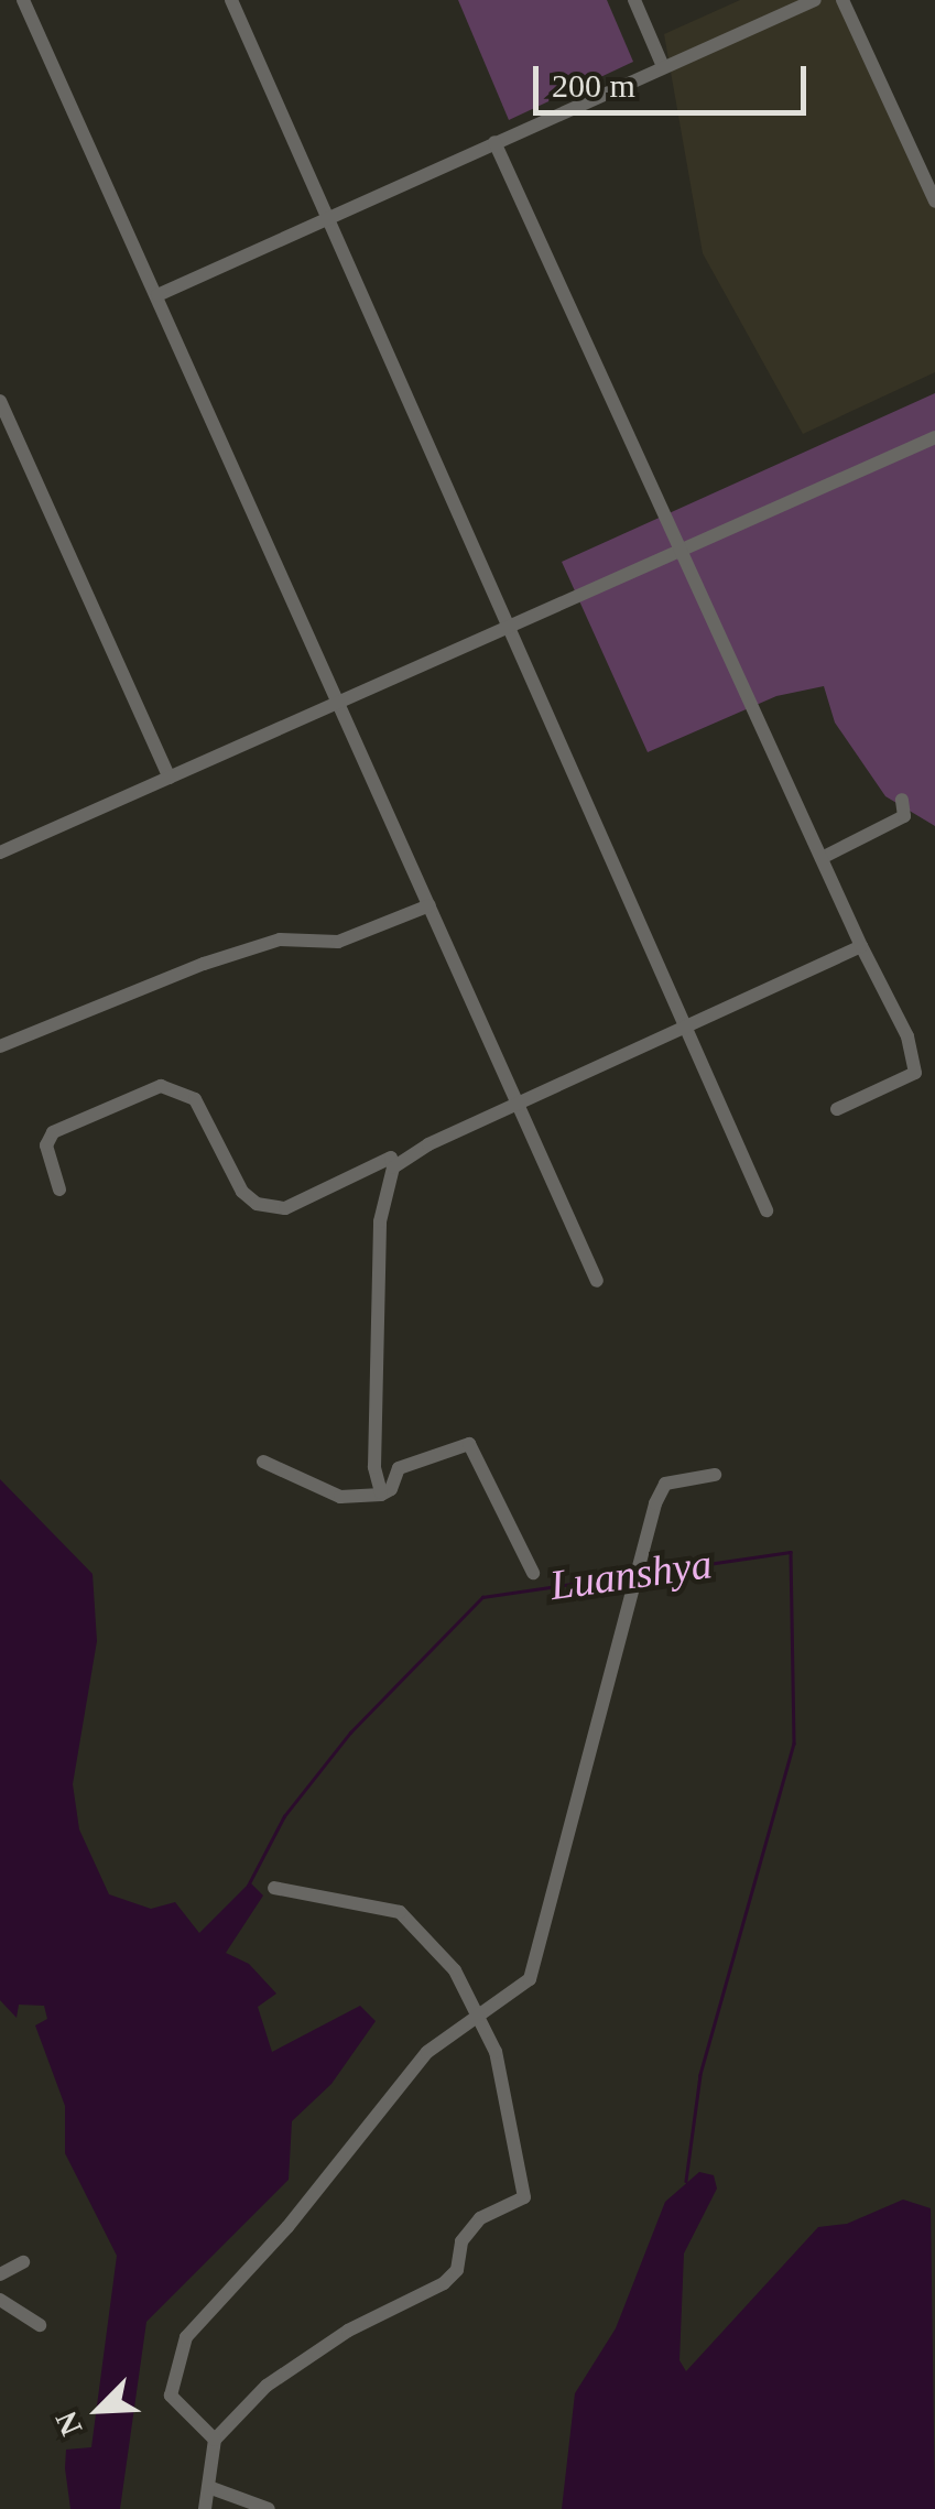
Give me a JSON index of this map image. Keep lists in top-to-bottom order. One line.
{"water":["Luanshya"],"scale_bar":"200 m","north":"bottom left"}
